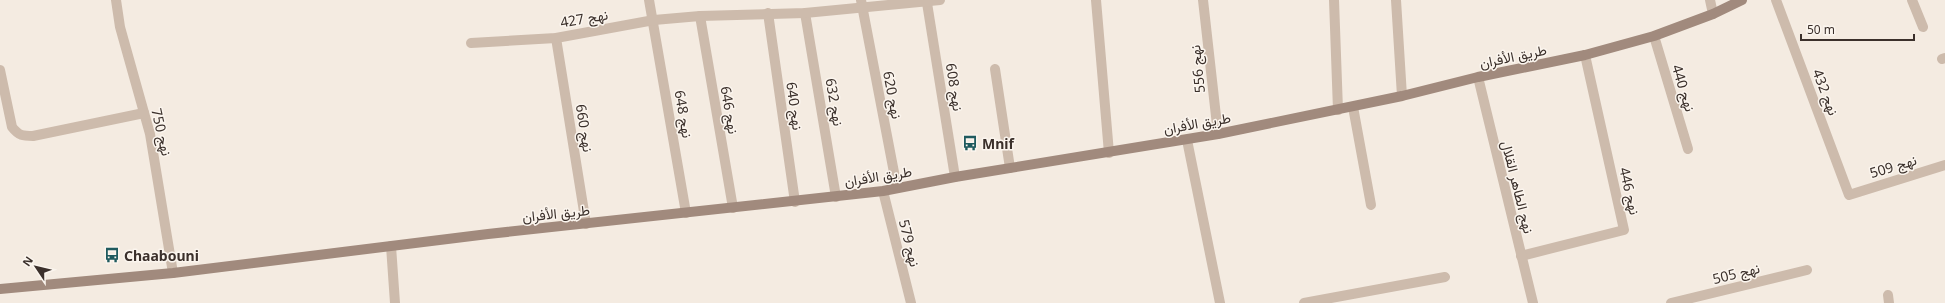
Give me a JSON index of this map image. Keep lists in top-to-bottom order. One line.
{"streets":{"main road":["طريق الأفران"],"street":["نهج 427","نهج 556","نهج 608","نهج 440","نهج 432","نهج 620","نهج 632","نهج 640","نهج 646","نهج 648","نهج 660","نهج 750","نهج 509","نهج الطاهر القلال","نهج 446","نهج 579","نهج 505"]},"crossings":[["نهج 427","نهج 608"],["نهج 427","نهج 620"],["نهج 427","نهج 632"],["نهج 427","نهج 640"],["نهج 427","نهج 646"],["نهج 427","نهج 648"],["نهج 427","نهج 660"],["طريق الأفران","نهج 556"],["طريق الأفران","نهج 608"],["طريق الأفران","نهج 440"],["طريق الأفران","نهج 620"],["طريق الأفران","نهج 632"],["طريق الأفران","نهج 640"],["طريق الأفران","نهج 646"],["طريق الأفران","نهج 648"],["طريق الأفران","نهج 660"],["طريق الأفران","نهج 750"],["طريق الأفران","نهج الطاهر القلال"],["طريق الأفران","نهج 446"],["طريق الأفران","نهج 579"],["نهج 432","نهج 509"],["نهج الطاهر القلال","نهج 446"]],"places":{"bus stop":["Mnif","Chaabouni"]},"scale_bar":"50 m","north":"top left"}
